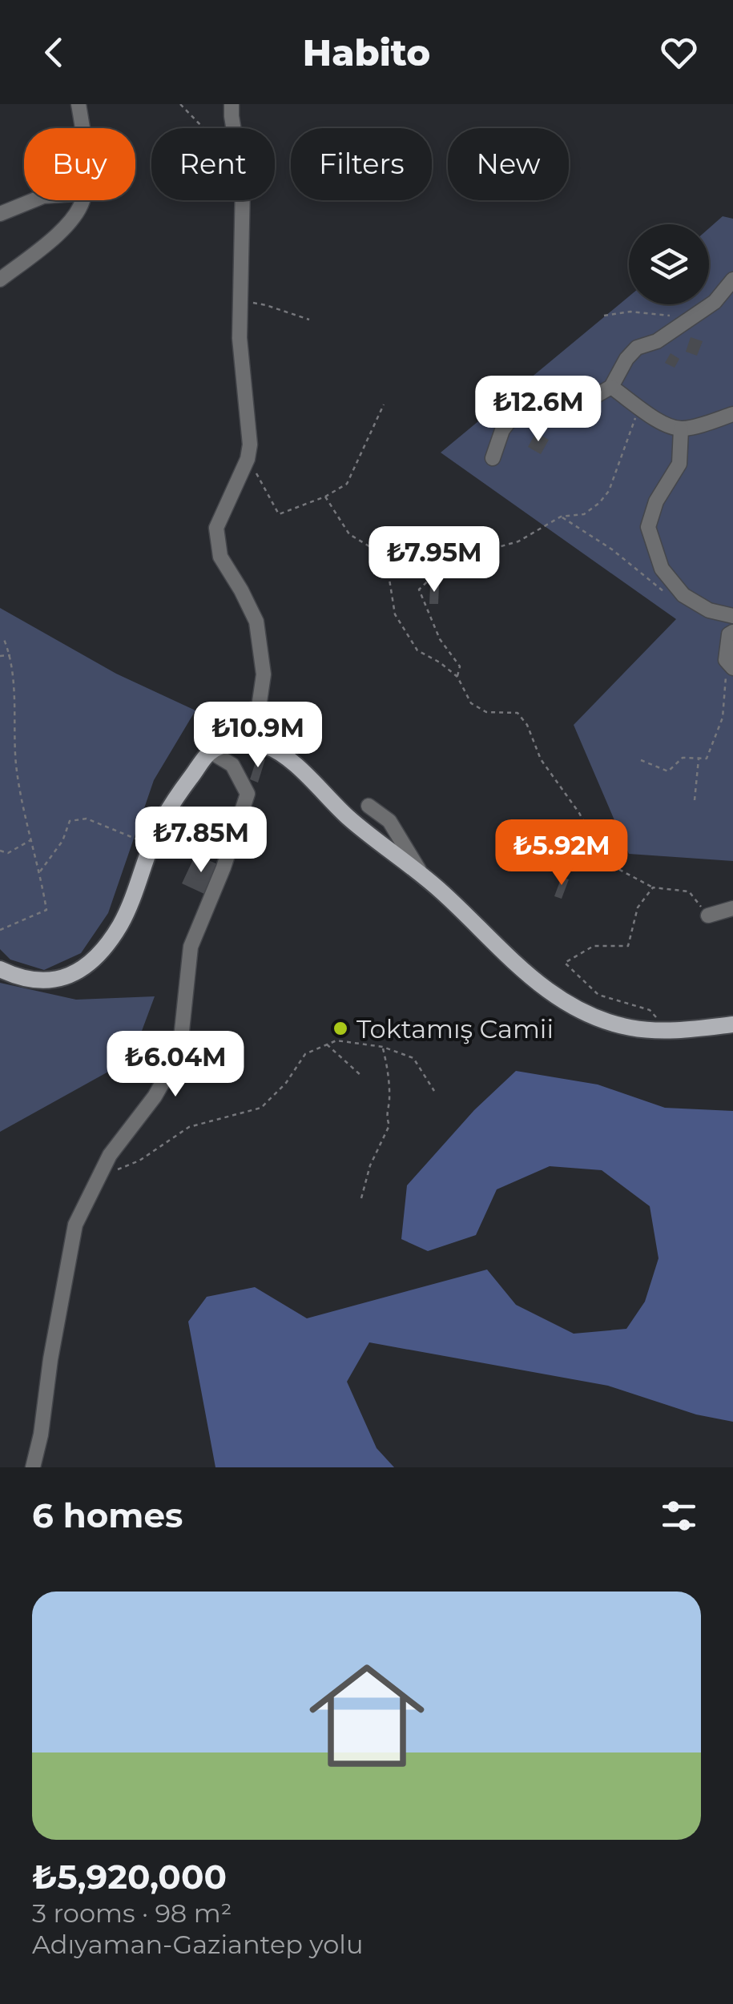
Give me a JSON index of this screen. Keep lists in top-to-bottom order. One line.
{"places":["Toktamış Camii"],"page":{"header":"Habito","chip":["Buy","Rent","Filters","New"],"price":["₺12.6M","₺7.95M","₺10.9M","₺7.85M","₺5.92M","₺6.04M"],"heading":"6 homes","list":[{"name":"₺5,920,000","note":"3 rooms · 98 m² · Adıyaman-Gaziantep yolu"}]}}
